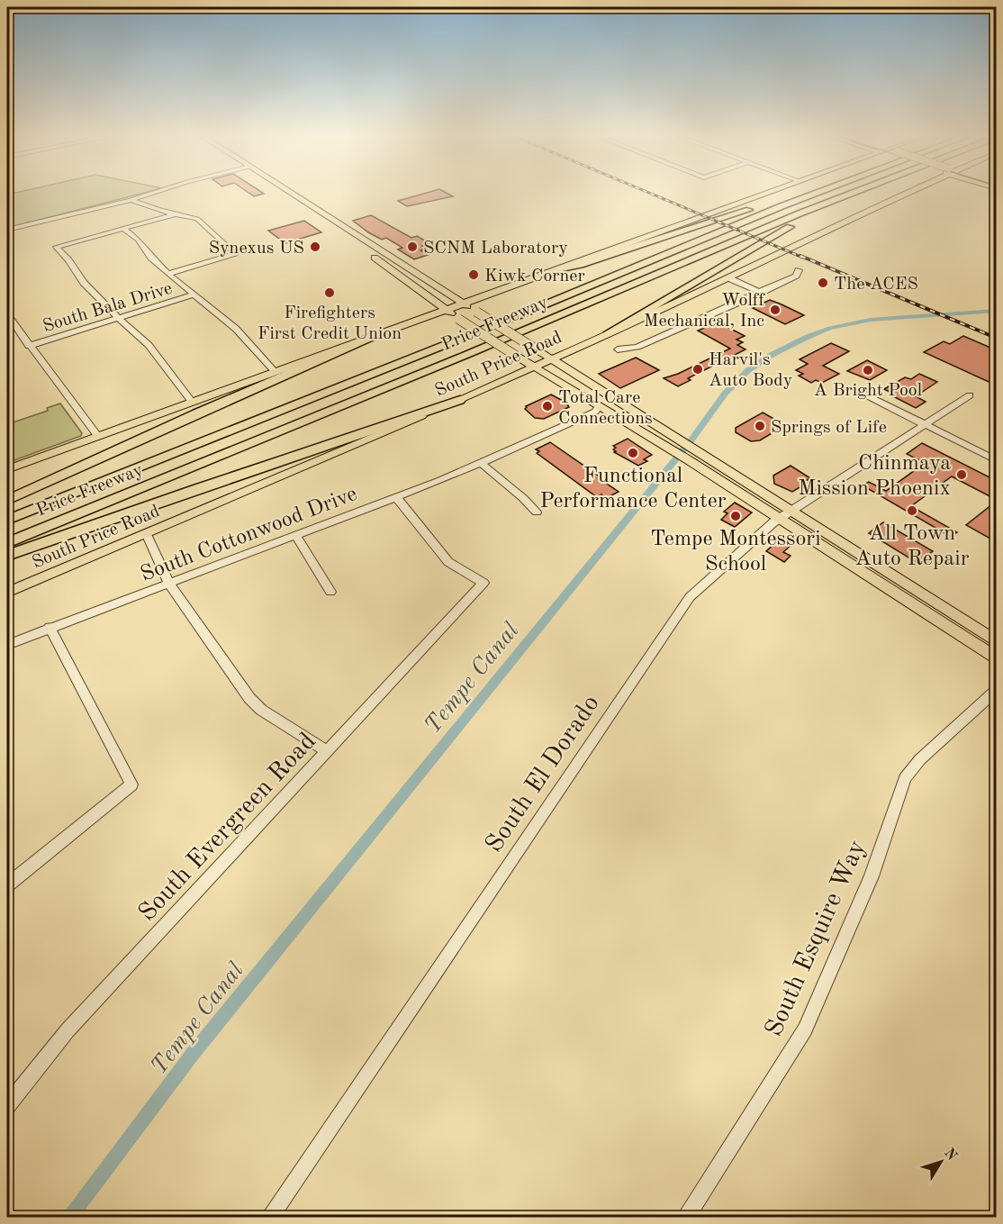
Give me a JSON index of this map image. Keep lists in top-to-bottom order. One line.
{"streets":{"highway":["Price Freeway"],"main road":["South Price Road"],"street":["South Bala Drive","South Cottonwood Drive","South El Dorado","South Evergreen Road","South Esquire Way"]},"crossings":[["South Cottonwood Drive","South Evergreen Road"]],"water":["Tempe Canal"],"places":["Synexus US","SCNM Laboratory","Kiwk Corner","The ACES","Firefighters First Credit Union","Wolff Mechanical, Inc","Harvil's Auto Body","A Bright Pool","Total Care Connections","Springs of Life","Functional Performance Center","Chinmaya Mission Phoenix","All Town Auto Repair","Tempe Montessori School"],"north":"top right"}
